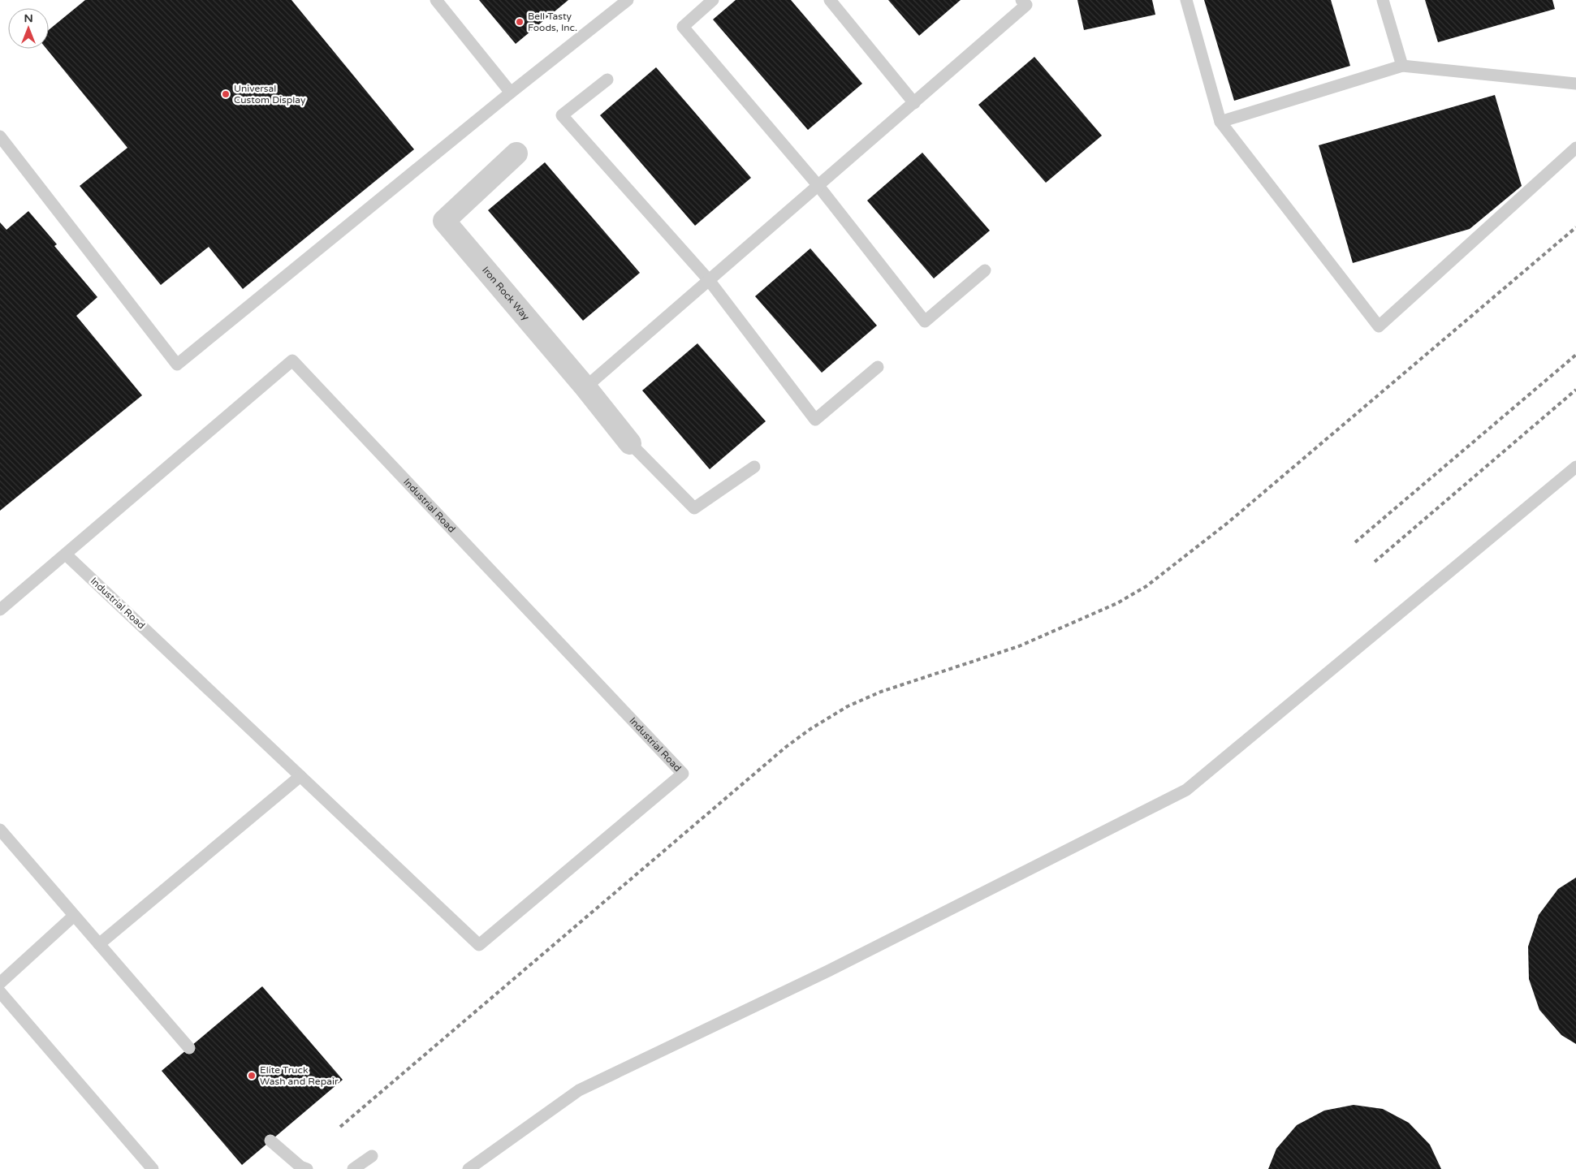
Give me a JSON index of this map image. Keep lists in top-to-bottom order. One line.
{"streets":{"street":["Iron Rock Way"],"lane":["Industrial Road"]},"places":["Bell Tasty Foods, Inc.","Universal Custom Display","Elite Truck Wash and Repair"],"north":"top"}
